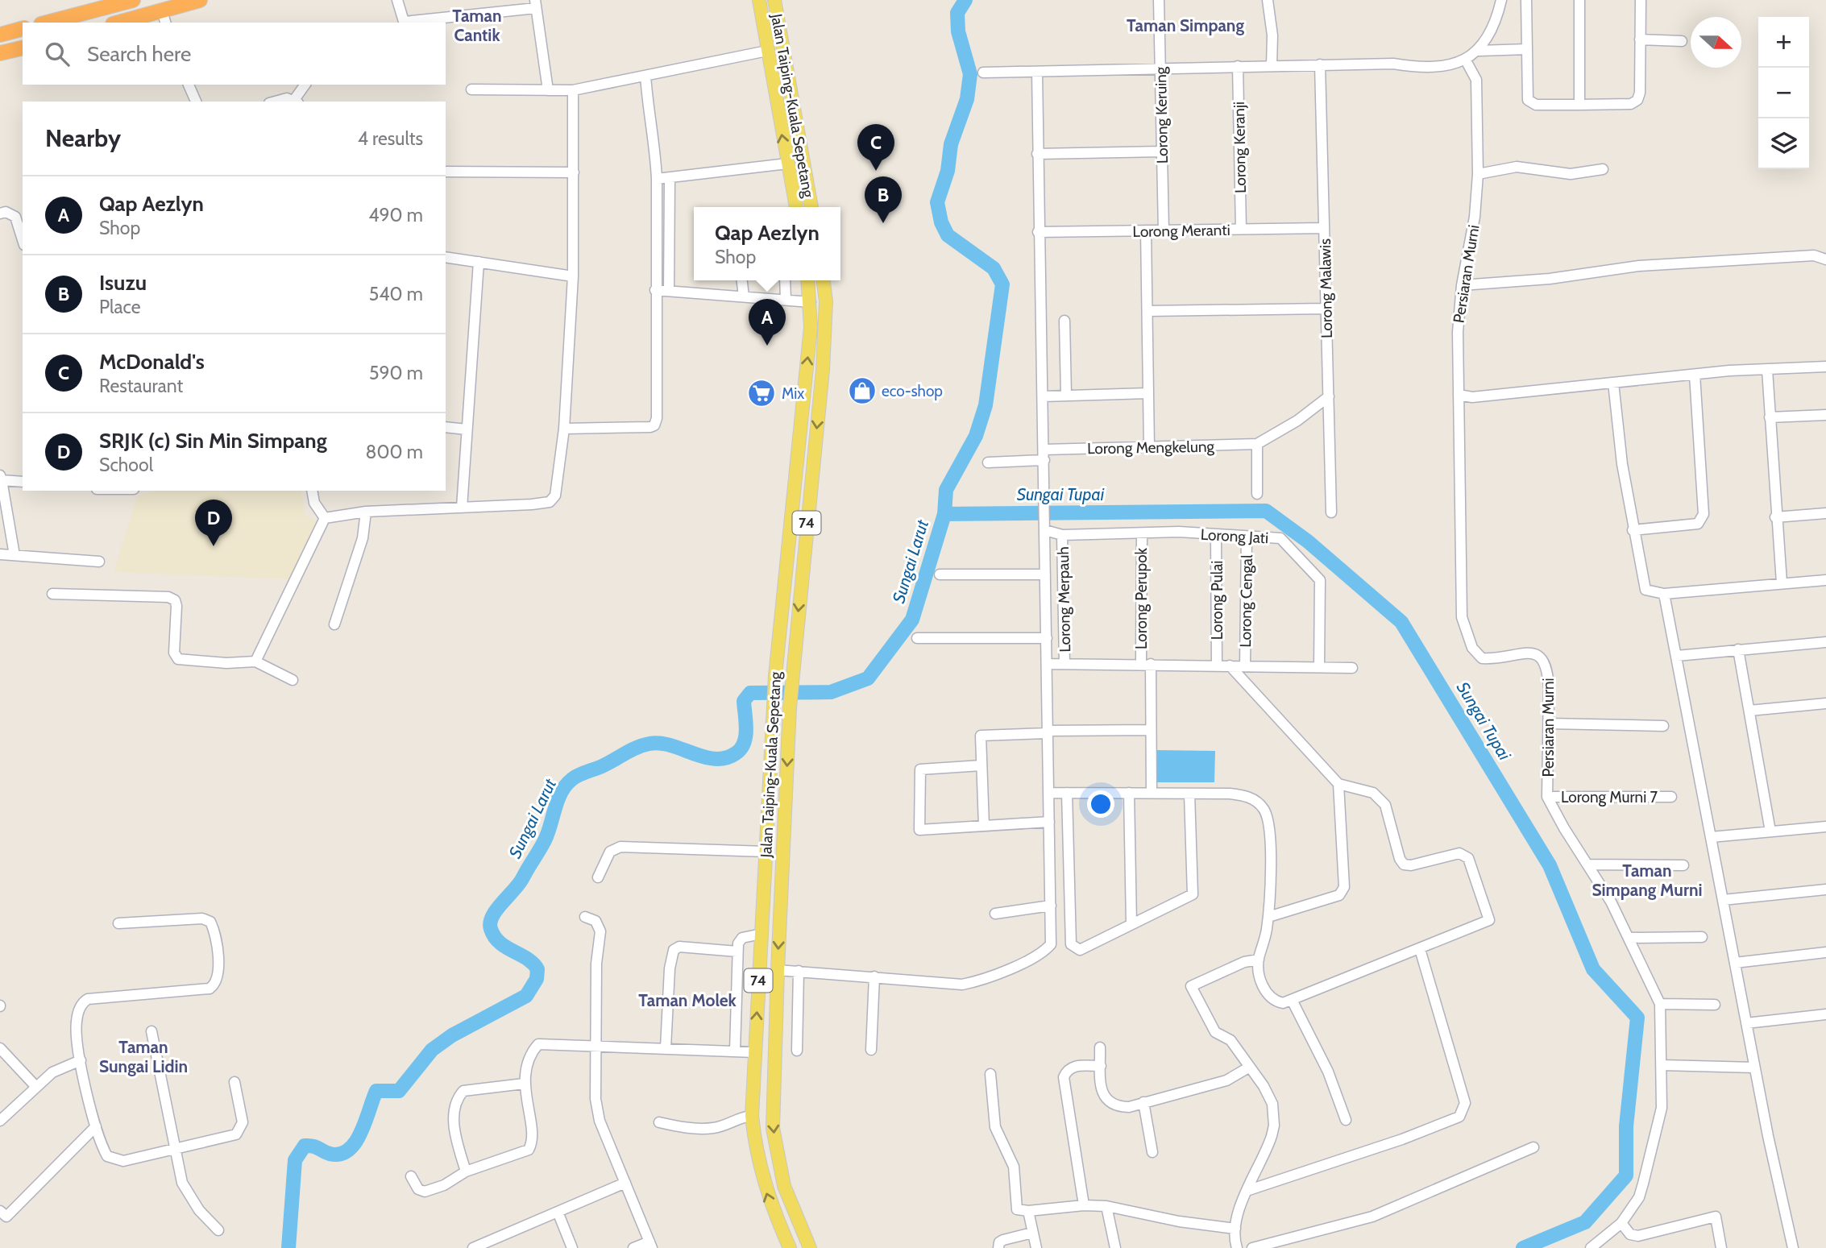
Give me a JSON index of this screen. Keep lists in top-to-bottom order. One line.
{"streets":{"main road":["Jalan Taiping-Kuala Sepetang","74"],"street":["Lorong Keruing","Lorong Keranji","Lorong Meranti","Persiaran Murni","Lorong Malawis","Lorong Mengkelung","Lorong Jati","Lorong Perupok","Lorong Merpauh","Lorong Pulai","Lorong Cengal","Lorong Murni 7"]},"crossings":[["Lorong Keruing","Lorong Meranti"],["Lorong Keranji","Lorong Meranti"],["Lorong Meranti","Lorong Malawis"],["Persiaran Murni","Lorong Murni 7"],["Lorong Jati","Lorong Perupok"],["Lorong Jati","Lorong Merpauh"],["Lorong Jati","Lorong Pulai"],["Lorong Jati","Lorong Cengal"]],"districts":["Taman Cantik","Taman Simpang","Taman Simpang Murni","Taman Molek","Taman Sungai Lidin"],"water":["Sungai Tupai","Sungai Larut"],"places":{"shop":["eco-shop"],"supermarket":["Mix"]},"north":"right","page":{"map_buttons":["+","−"],"search":"Search here","heading":["Nearby","4 results"],"pins":["C","B","A","D"],"list":[{"mark":"A","name":"Qap Aezlyn","note":"Shop","value":"490 m"},{"mark":"B","name":"Isuzu","note":"Place","value":"540 m"},{"mark":"C","name":"McDonald's","note":"Restaurant","value":"590 m"},{"mark":"D","name":"SRJK (c) Sin Min Simpang","note":"School","value":"800 m"}],"popup":["Qap Aezlyn","Shop"]}}
